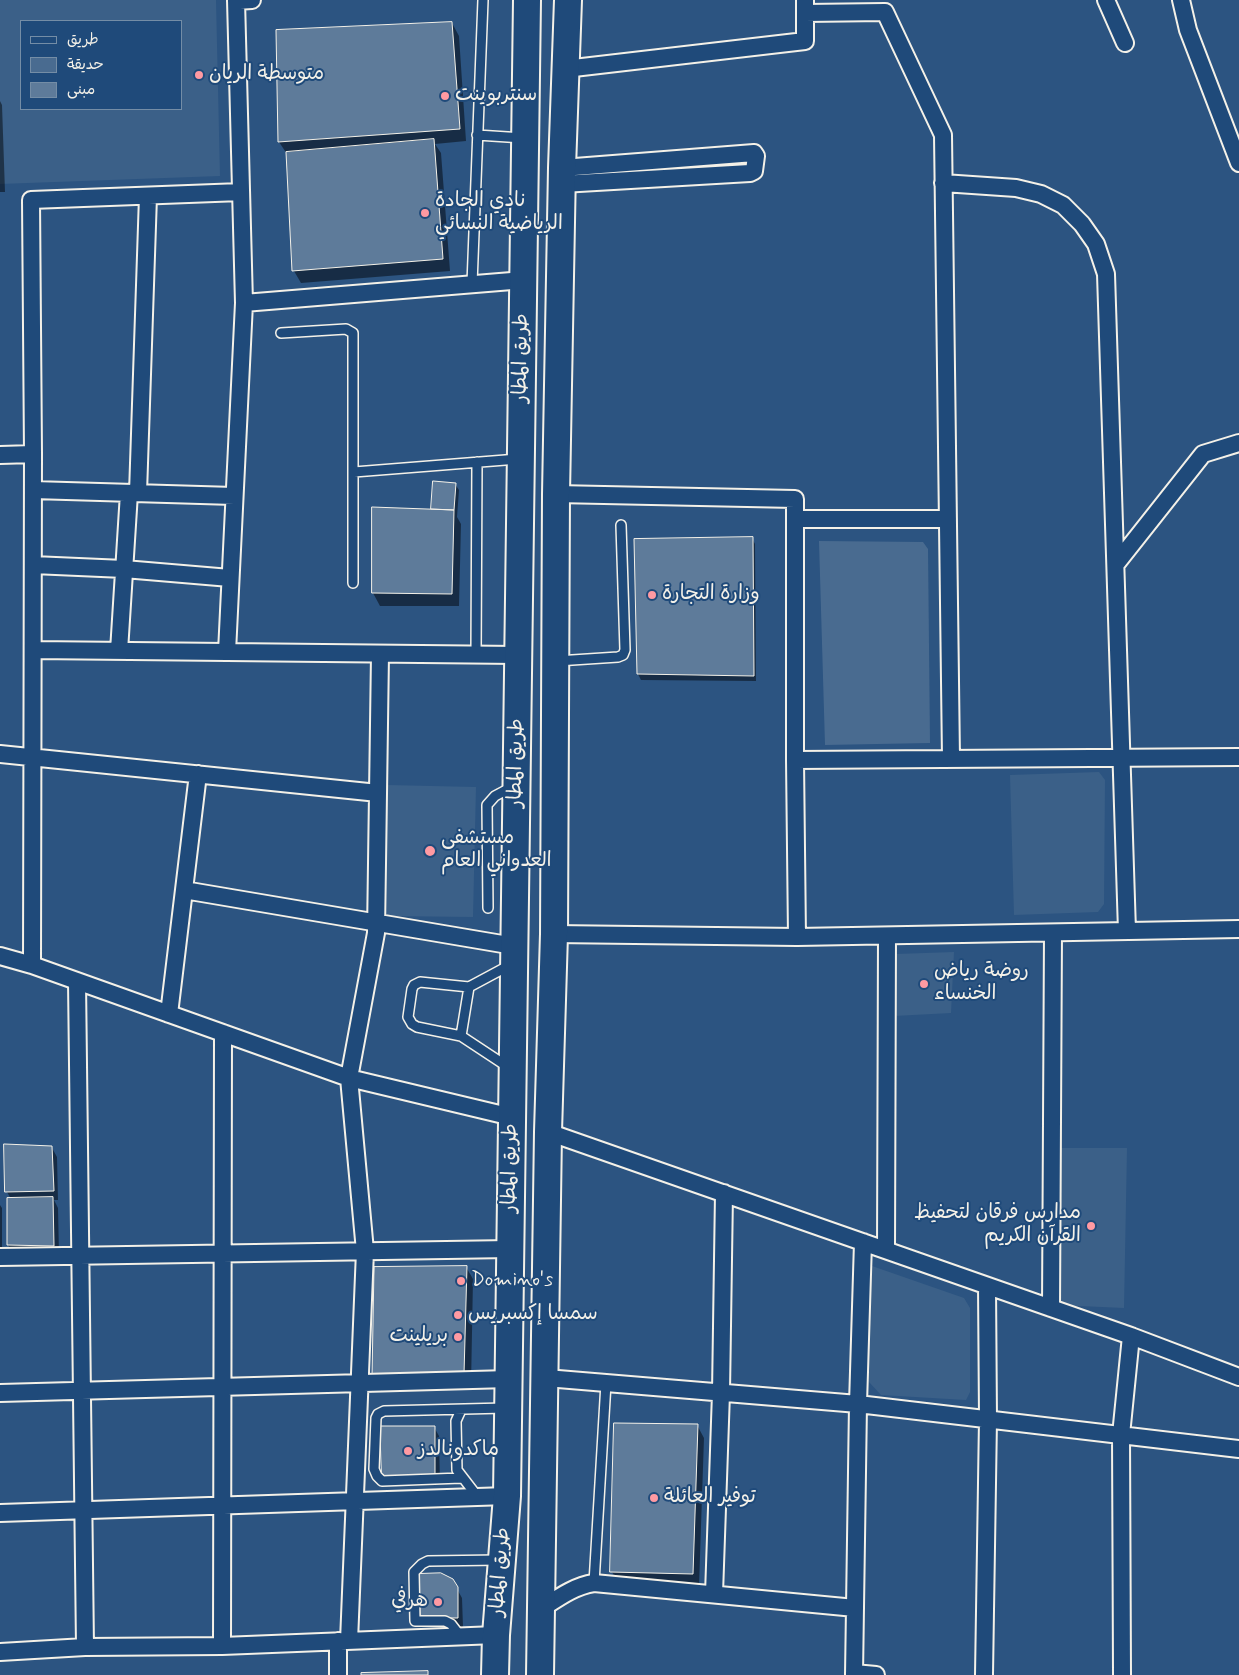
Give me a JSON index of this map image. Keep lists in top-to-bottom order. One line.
{"streets":{"main road":["طريق المطار"]},"places":["متوسطة الريان","سنتربوينت","نادي الجادة الرياضية النسائي","وزارة التجارة","مستشفى العدواني العام","روضة رياض الخنساء","مدارس فرقان لتحفيظ القرآن الكريم","Domino's","سمسا إكسبريس","بريلينت","ماكدونالدز","توفير العائلة","هرفي"],"legend":["طريق","حديقة","مبنى"]}
